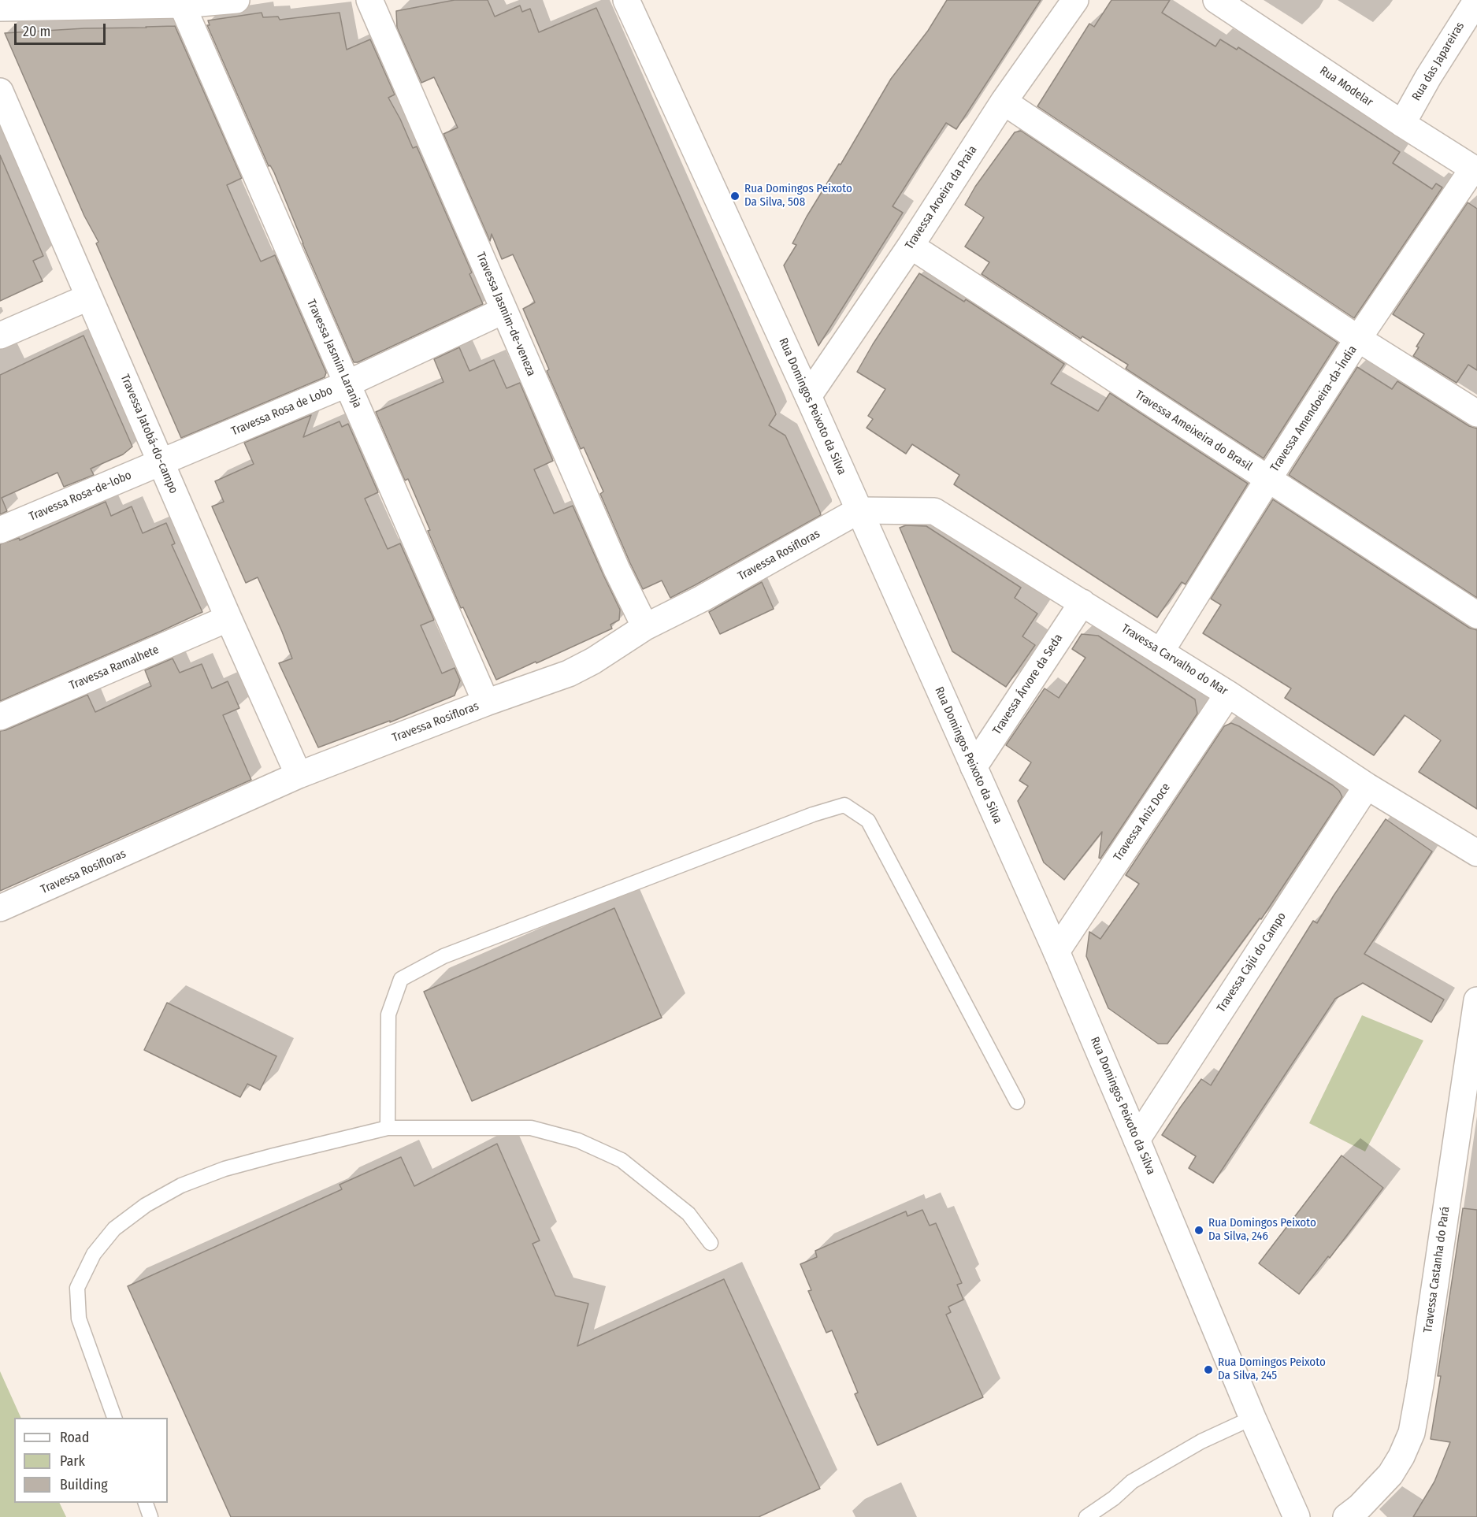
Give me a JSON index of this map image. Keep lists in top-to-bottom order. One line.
{"streets":{"street":["Rua das Japareiras","Rua Modelar","Travessa Aroeira da Praia","Travessa Jasmim-de-veneza","Travessa Jasmim Laranja","Rua Domingos Peixoto da Silva","Travessa Amendoeira-da-Índia","Travessa Rosa de Lobo","Travessa Ameixeira do Brasil","Travessa Jatobá-do-campo","Travessa Rosa-de-lobo","Travessa Rosifloras","Travessa Carvalho do Mar","Travessa Ramalhete","Travessa Árvore da Seda","Travessa Aniz Doce","Travessa Cajú do Campo","Travessa Castanha do Pará"]},"crossings":[["Rua das Japareiras","Rua Modelar"],["Rua Modelar","Travessa Amendoeira-da-Índia"],["Travessa Aroeira da Praia","Rua Domingos Peixoto da Silva"],["Travessa Aroeira da Praia","Travessa Ameixeira do Brasil"],["Travessa Jasmim-de-veneza","Travessa Rosa de Lobo"],["Travessa Jasmim-de-veneza","Travessa Rosifloras"],["Travessa Jasmim Laranja","Travessa Rosa de Lobo"],["Travessa Jasmim Laranja","Travessa Rosifloras"],["Rua Domingos Peixoto da Silva","Travessa Rosifloras"],["Rua Domingos Peixoto da Silva","Travessa Carvalho do Mar"],["Rua Domingos Peixoto da Silva","Travessa Árvore da Seda"],["Rua Domingos Peixoto da Silva","Travessa Aniz Doce"],["Rua Domingos Peixoto da Silva","Travessa Cajú do Campo"],["Travessa Amendoeira-da-Índia","Travessa Ameixeira do Brasil"],["Travessa Amendoeira-da-Índia","Travessa Carvalho do Mar"],["Travessa Rosa de Lobo","Travessa Jatobá-do-campo"],["Travessa Rosa de Lobo","Travessa Rosa-de-lobo"],["Travessa Jatobá-do-campo","Travessa Rosa-de-lobo"],["Travessa Jatobá-do-campo","Travessa Rosifloras"],["Travessa Jatobá-do-campo","Travessa Ramalhete"],["Travessa Rosifloras","Travessa Carvalho do Mar"],["Travessa Carvalho do Mar","Travessa Árvore da Seda"],["Travessa Carvalho do Mar","Travessa Aniz Doce"],["Travessa Carvalho do Mar","Travessa Cajú do Campo"]],"places":["Rua Domingos Peixoto Da Silva, 508","Rua Domingos Peixoto Da Silva, 246","Rua Domingos Peixoto Da Silva, 245"],"legend":["Road","Park","Building"],"scale_bar":"20 m"}
